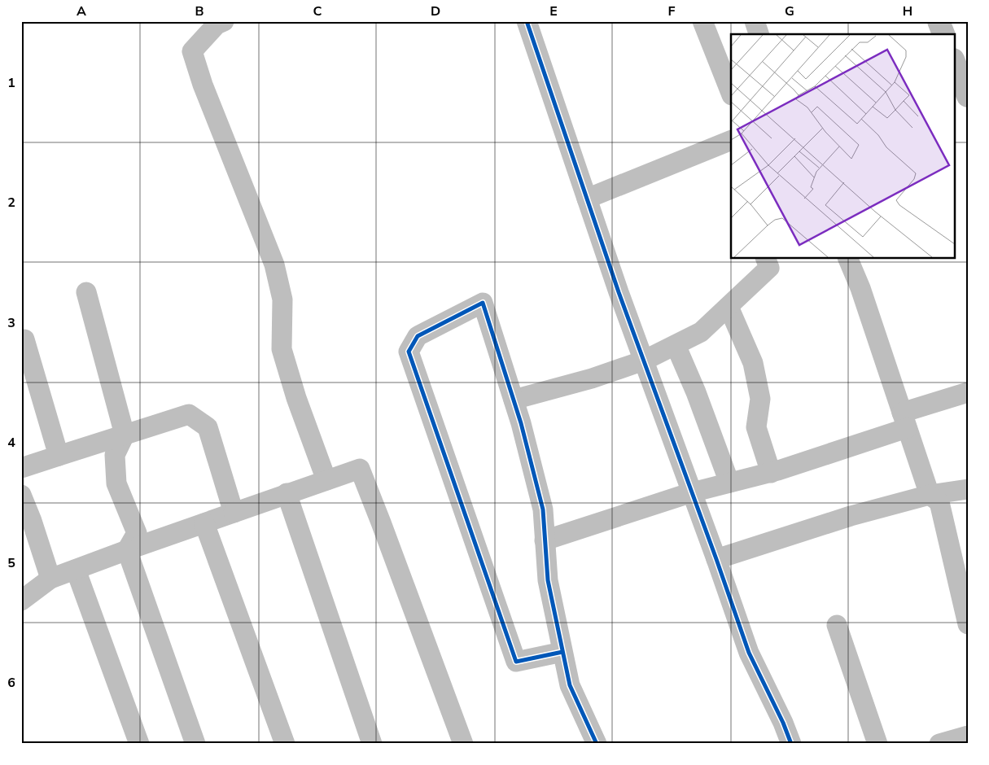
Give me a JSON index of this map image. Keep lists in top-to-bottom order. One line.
{"grid":{"columns":["A","B","C","D","E","F","G","H"],"rows":["1","2","3","4","5","6"]}}
